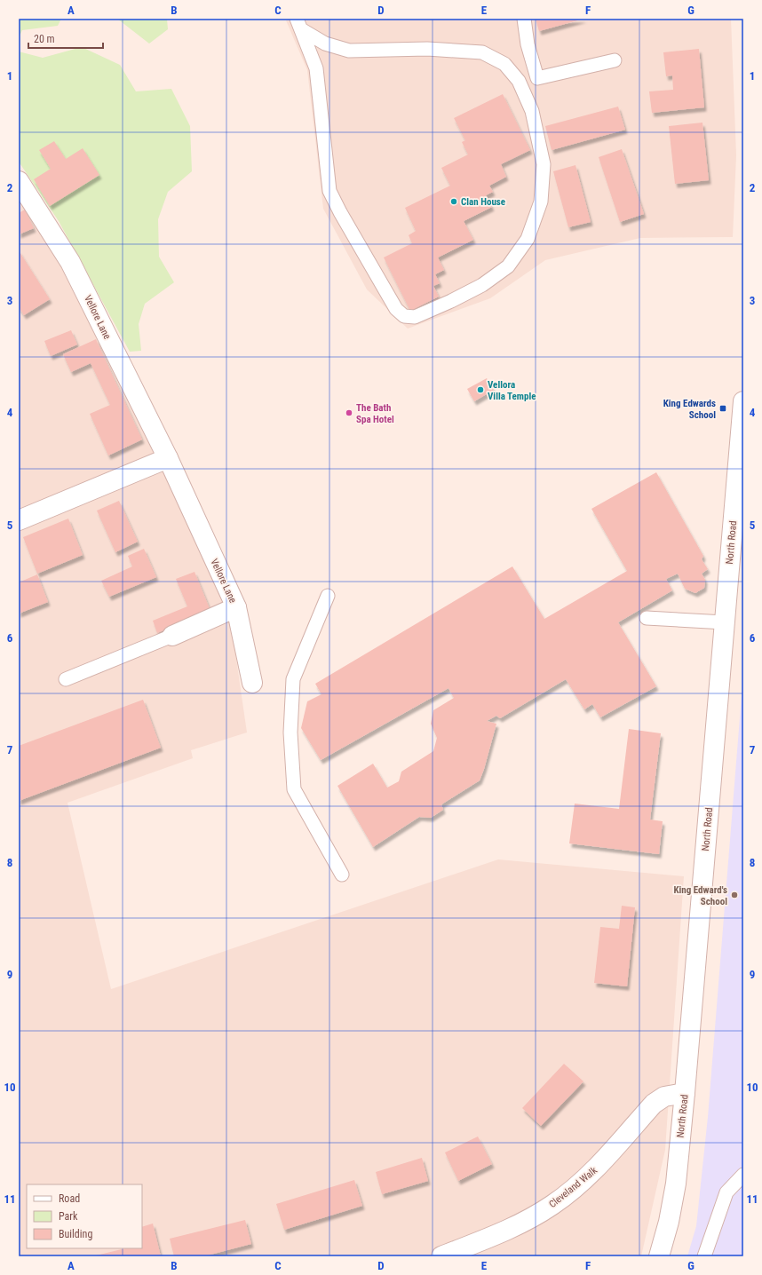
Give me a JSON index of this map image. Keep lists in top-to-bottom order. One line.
{"streets":{"street":["Vellore Lane","North Road","Cleveland Walk"]},"crossings":[["North Road","Cleveland Walk"]],"places":{"other":["Clan House","Vellora Villa Temple","The Bath Spa Hotel","King Edward's School"],"transit":["King Edwards School"]},"legend":["Road","Park","Building"],"scale_bar":"20 m","grid":{"columns":["A","B","C","D","E","F","G"],"rows":["1","2","3","4","5","6","7","8","9","10","11"]}}
